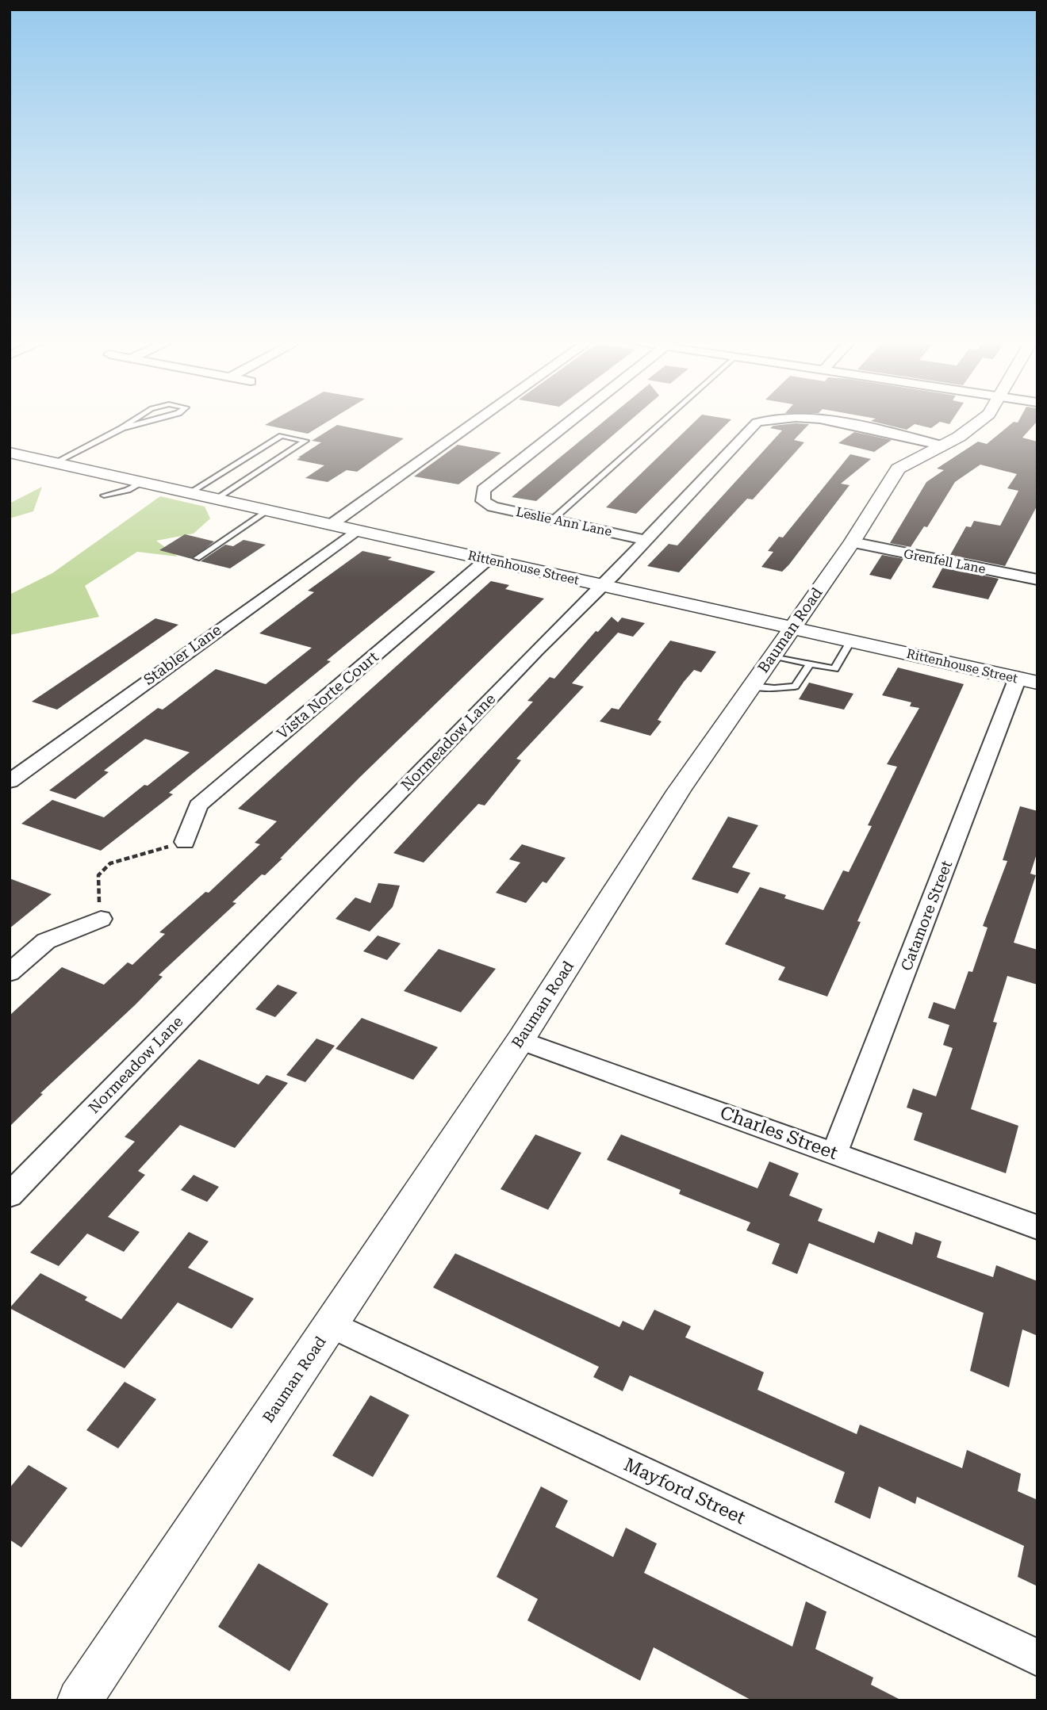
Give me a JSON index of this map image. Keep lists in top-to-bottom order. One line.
{"streets":{"street":["Leslie Ann Lane","Grenfell Lane","Rittenhouse Street","Bauman Road","Stabler Lane","Vista Norte Court","Normeadow Lane","Catamore Street","Charles Street","Mayford Street"]},"crossings":[["Leslie Ann Lane","Normeadow Lane"],["Grenfell Lane","Bauman Road"],["Rittenhouse Street","Bauman Road"],["Rittenhouse Street","Stabler Lane"],["Rittenhouse Street","Vista Norte Court"],["Rittenhouse Street","Normeadow Lane"],["Rittenhouse Street","Catamore Street"],["Bauman Road","Normeadow Lane"],["Bauman Road","Charles Street"],["Bauman Road","Mayford Street"],["Catamore Street","Charles Street"]]}
